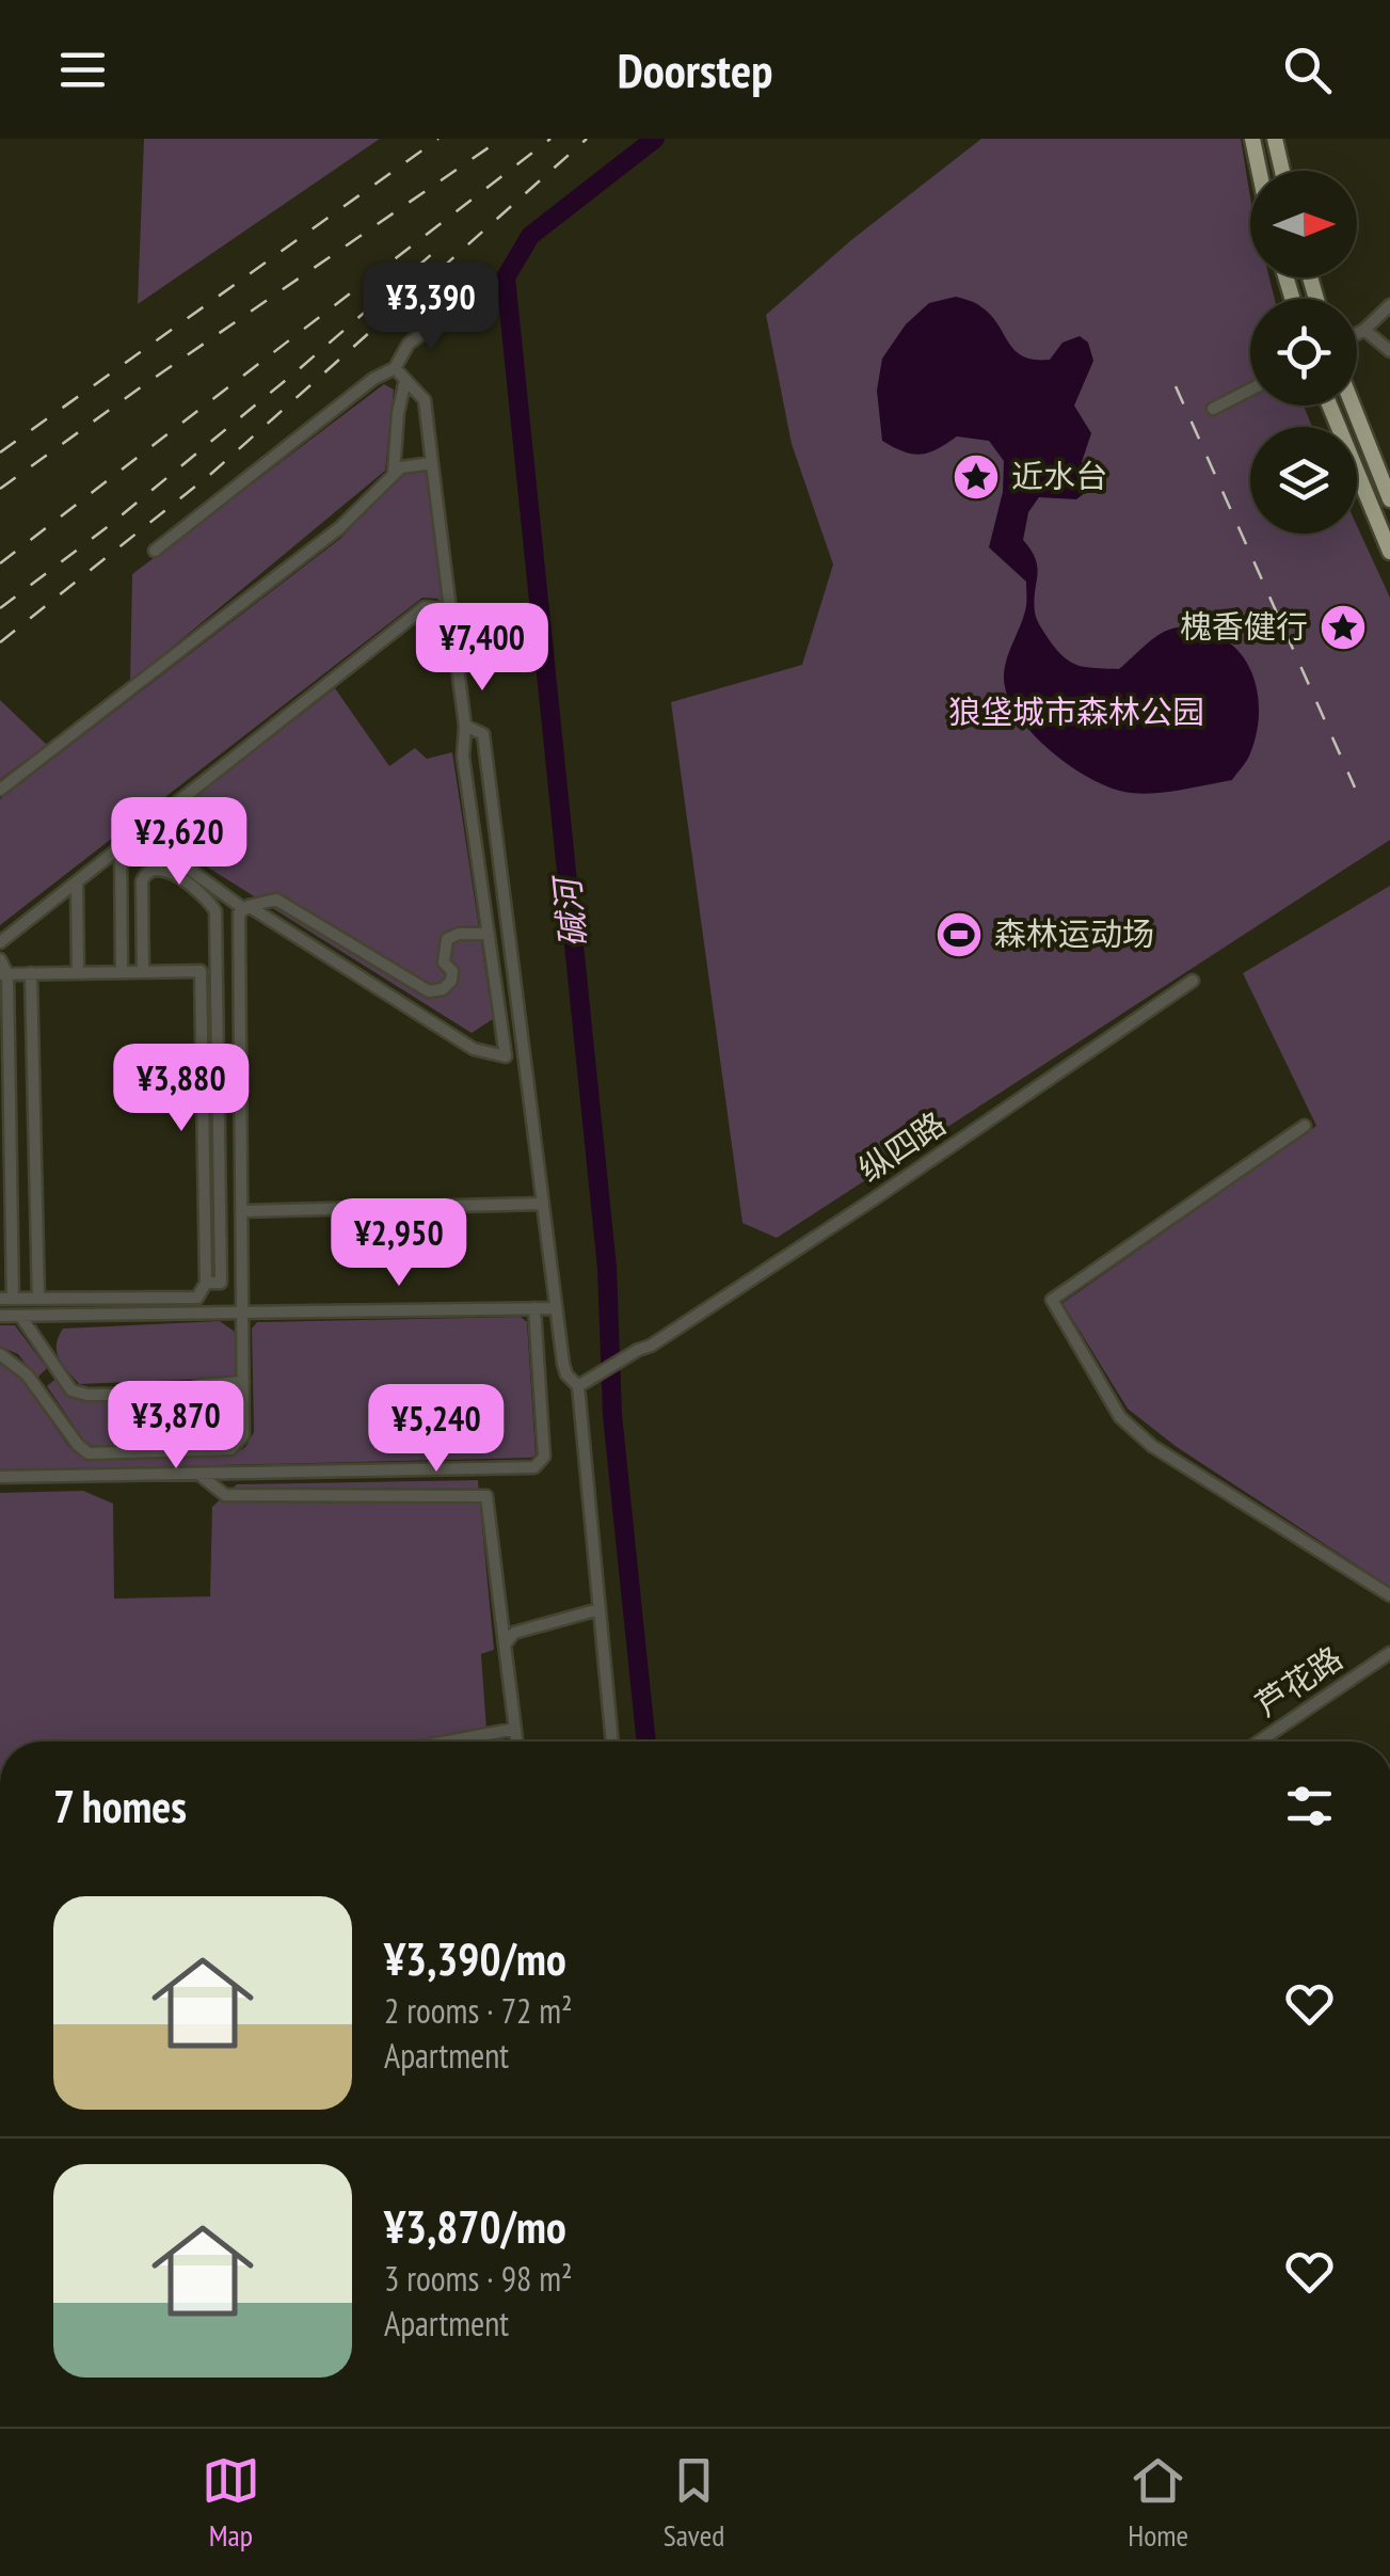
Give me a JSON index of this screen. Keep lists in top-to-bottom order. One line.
{"streets":{"street":["纵四路","芦花路"]},"water":["碱河"],"parks":["狼垡城市森林公园"],"places":{"place":["近水台","槐香健行"],"sports":["森林运动场"]},"north":"right","page":{"header":"Doorstep","price":["¥3,390","¥7,400","¥2,620","¥3,880","¥2,950","¥3,870","¥5,240"],"heading":"7 homes","list":[{"name":"¥3,390/mo","note":"2 rooms · 72 m² · Apartment"},{"name":"¥3,870/mo","note":"3 rooms · 98 m² · Apartment"}],"tabs":["Map","Saved","Home"]}}
